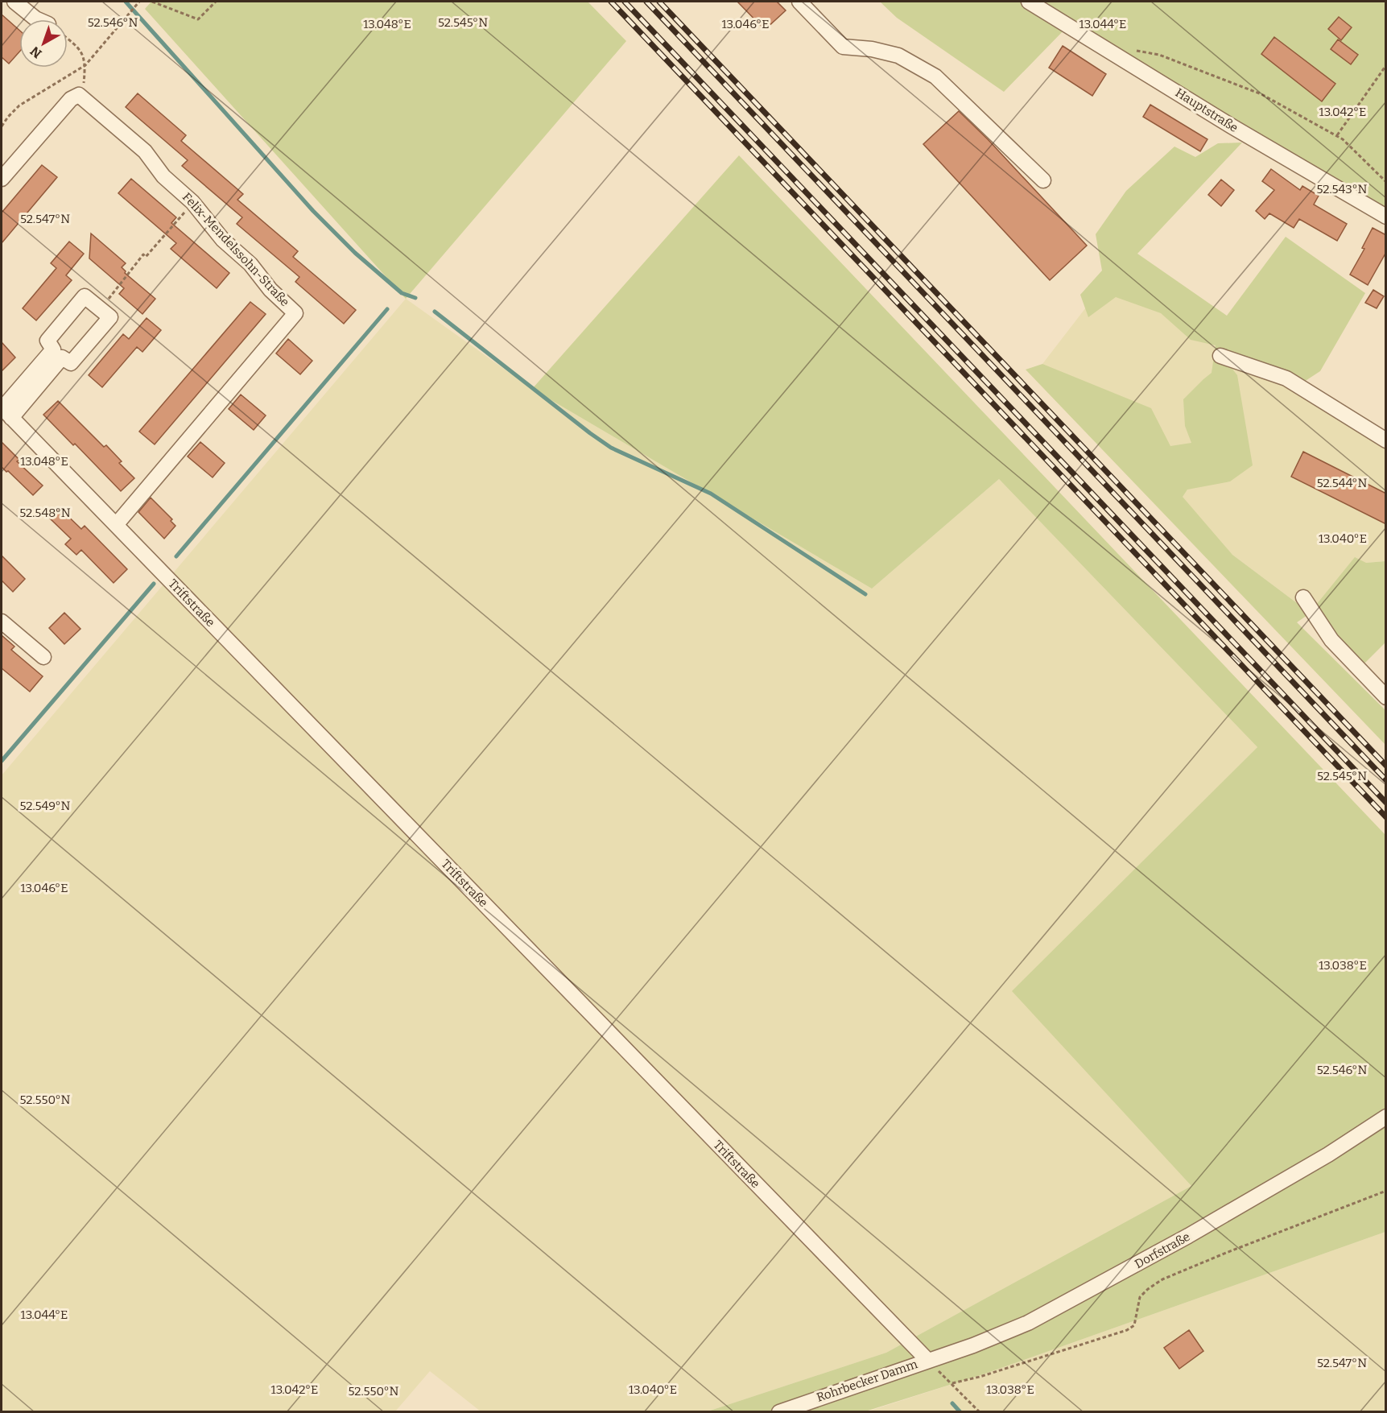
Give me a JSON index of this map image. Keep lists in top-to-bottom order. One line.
{"streets":{"street":["Hauptstraße","Felix-Mendelssohn-Straße","Triftstraße","Dorfstraße","Rohrbecker Damm"]},"crossings":[["Felix-Mendelssohn-Straße","Triftstraße"],["Triftstraße","Dorfstraße"],["Triftstraße","Rohrbecker Damm"],["Dorfstraße","Rohrbecker Damm"]],"north":"bottom left","coordinates":["52.546°N","52.545°N","13.048°E","13.046°E","13.044°E","13.042°E","52.543°N","52.547°N","52.544°N","52.548°N","13.040°E","52.549°N","13.038°E","52.550°N"]}
